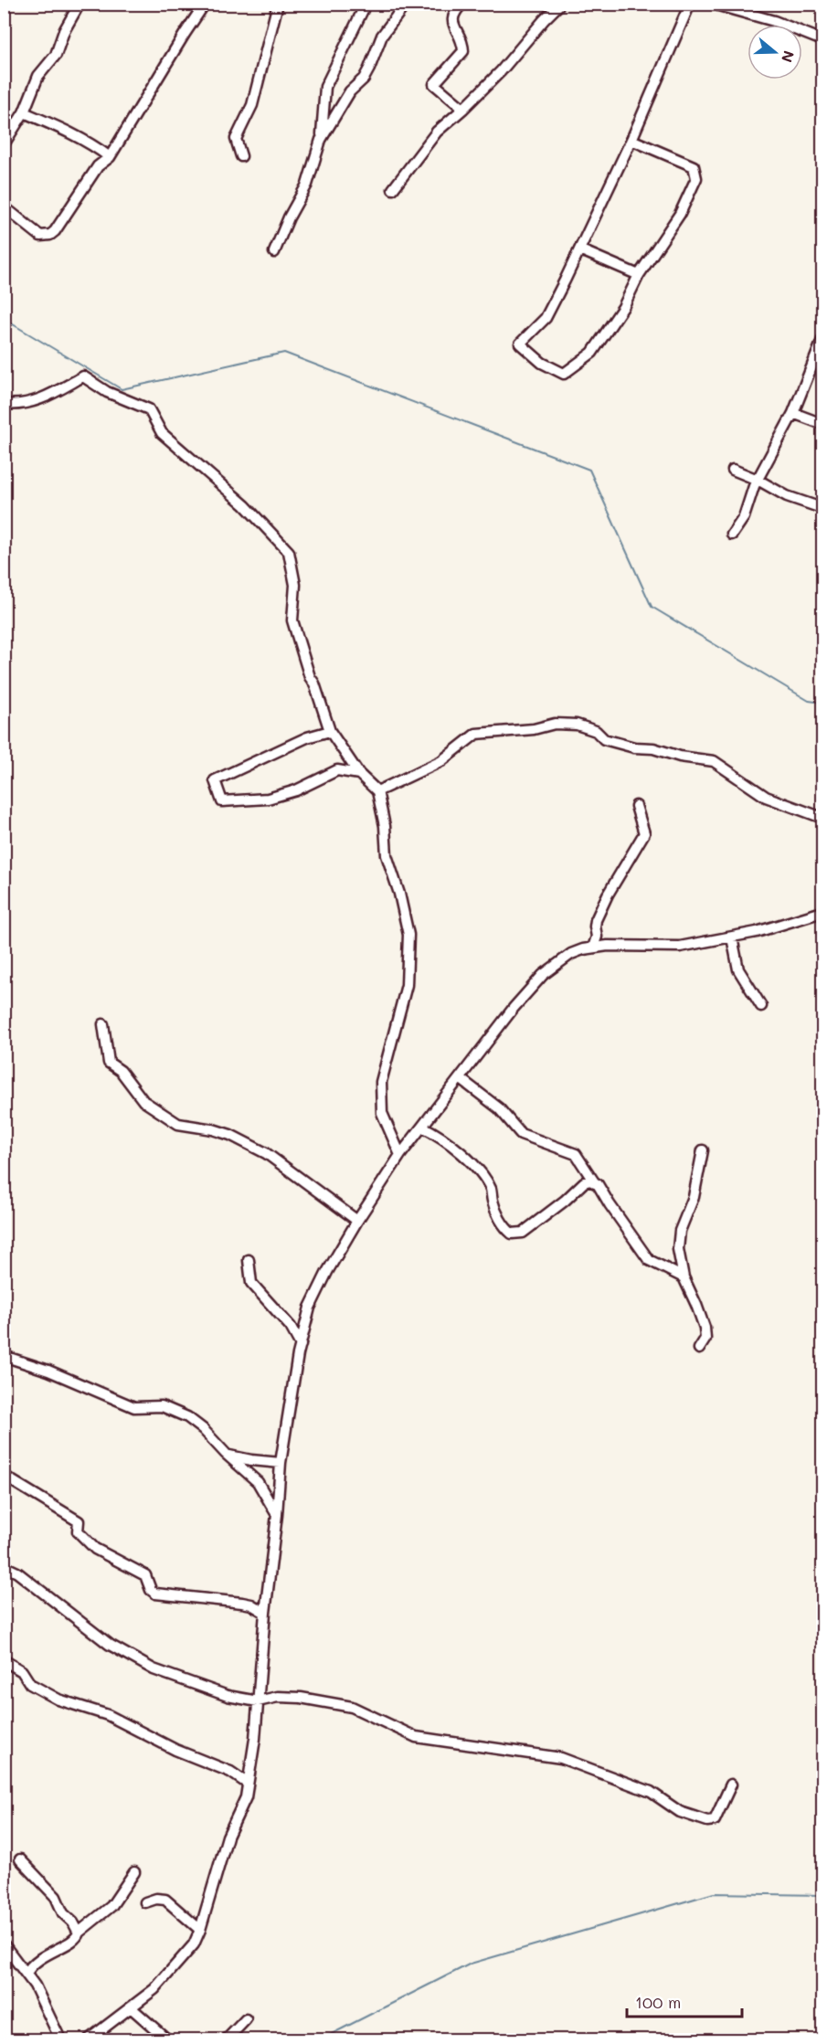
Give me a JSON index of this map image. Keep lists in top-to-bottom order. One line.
{"scale_bar":"100 m","north":"right"}
